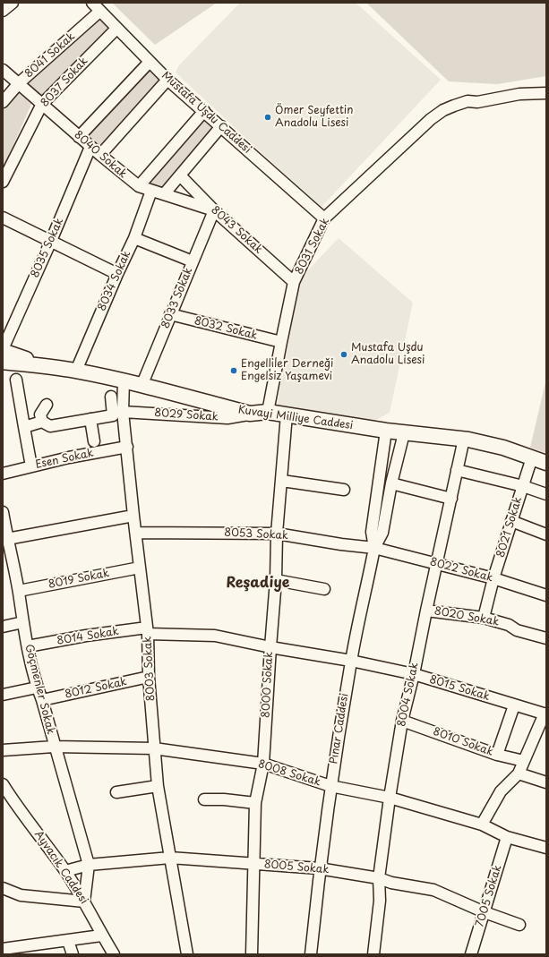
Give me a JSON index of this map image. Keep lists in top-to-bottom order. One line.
{"streets":{"main road":["Kuvayi Milliye Caddesi"],"street":["8041 Sokak","8037 Sokak","Mustafa Uşdu Caddesi","8040 Sokak","8043 Sokak","8031 Sokak","8035 Sokak","8034 Sokak","8033 Sokak","8032 Sokak","8029 Sokak","Esen Sokak","8021 Sokak","8053 Sokak","8022 Sokak","8019 Sokak","8020 Sokak","8014 Sokak","8003 Sokak","8000 Sokak","8012 Sokak","8015 Sokak","Göçmenler Sokak","8004 Sokak","Pınar Caddesi","8010 Sokak","8008 Sokak","Ayvacık Caddesi","8005 Sokak","7005 Sokak"]},"crossings":[["8041 Sokak","Mustafa Uşdu Caddesi"],["8041 Sokak","8040 Sokak"],["8037 Sokak","Mustafa Uşdu Caddesi"],["8037 Sokak","8040 Sokak"],["Mustafa Uşdu Caddesi","8031 Sokak"],["8040 Sokak","8043 Sokak"],["8040 Sokak","8035 Sokak"],["8040 Sokak","8034 Sokak"],["8040 Sokak","8033 Sokak"],["8043 Sokak","8031 Sokak"],["8043 Sokak","8033 Sokak"],["8031 Sokak","8032 Sokak"],["8031 Sokak","Kuvayi Milliye Caddesi"],["8035 Sokak","Kuvayi Milliye Caddesi"],["8034 Sokak","Kuvayi Milliye Caddesi"],["8033 Sokak","8032 Sokak"],["8033 Sokak","Kuvayi Milliye Caddesi"],["8029 Sokak","Kuvayi Milliye Caddesi"],["8029 Sokak","8003 Sokak"],["Kuvayi Milliye Caddesi","8021 Sokak"],["Kuvayi Milliye Caddesi","8003 Sokak"],["Kuvayi Milliye Caddesi","8000 Sokak"],["Kuvayi Milliye Caddesi","8004 Sokak"],["Kuvayi Milliye Caddesi","Pınar Caddesi"],["Esen Sokak","8003 Sokak"],["8021 Sokak","8022 Sokak"],["8021 Sokak","8020 Sokak"],["8053 Sokak","8022 Sokak"],["8053 Sokak","8003 Sokak"],["8053 Sokak","8000 Sokak"],["8053 Sokak","Pınar Caddesi"],["8022 Sokak","8004 Sokak"],["8022 Sokak","Pınar Caddesi"],["8019 Sokak","8003 Sokak"],["8019 Sokak","Göçmenler Sokak"],["8020 Sokak","8004 Sokak"],["8014 Sokak","8003 Sokak"],["8014 Sokak","8000 Sokak"],["8014 Sokak","8015 Sokak"],["8014 Sokak","Göçmenler Sokak"],["8014 Sokak","Pınar Caddesi"],["8003 Sokak","8012 Sokak"],["8003 Sokak","8008 Sokak"],["8003 Sokak","8005 Sokak"],["8000 Sokak","8008 Sokak"],["8000 Sokak","8005 Sokak"],["8012 Sokak","Göçmenler Sokak"],["8015 Sokak","8004 Sokak"],["8015 Sokak","Pınar Caddesi"],["Göçmenler Sokak","8008 Sokak"],["Göçmenler Sokak","8005 Sokak"],["8004 Sokak","8010 Sokak"],["8004 Sokak","8008 Sokak"],["8004 Sokak","8005 Sokak"],["Pınar Caddesi","8008 Sokak"],["Pınar Caddesi","8005 Sokak"],["8008 Sokak","7005 Sokak"],["Ayvacık Caddesi","8005 Sokak"],["8005 Sokak","7005 Sokak"]],"districts":["Reşadiye"],"places":["Ömer Seyfettin Anadolu Lisesi","Mustafa Uşdu Anadolu Lisesi","Engelliler Derneği Engelsiz Yaşamevi"]}
